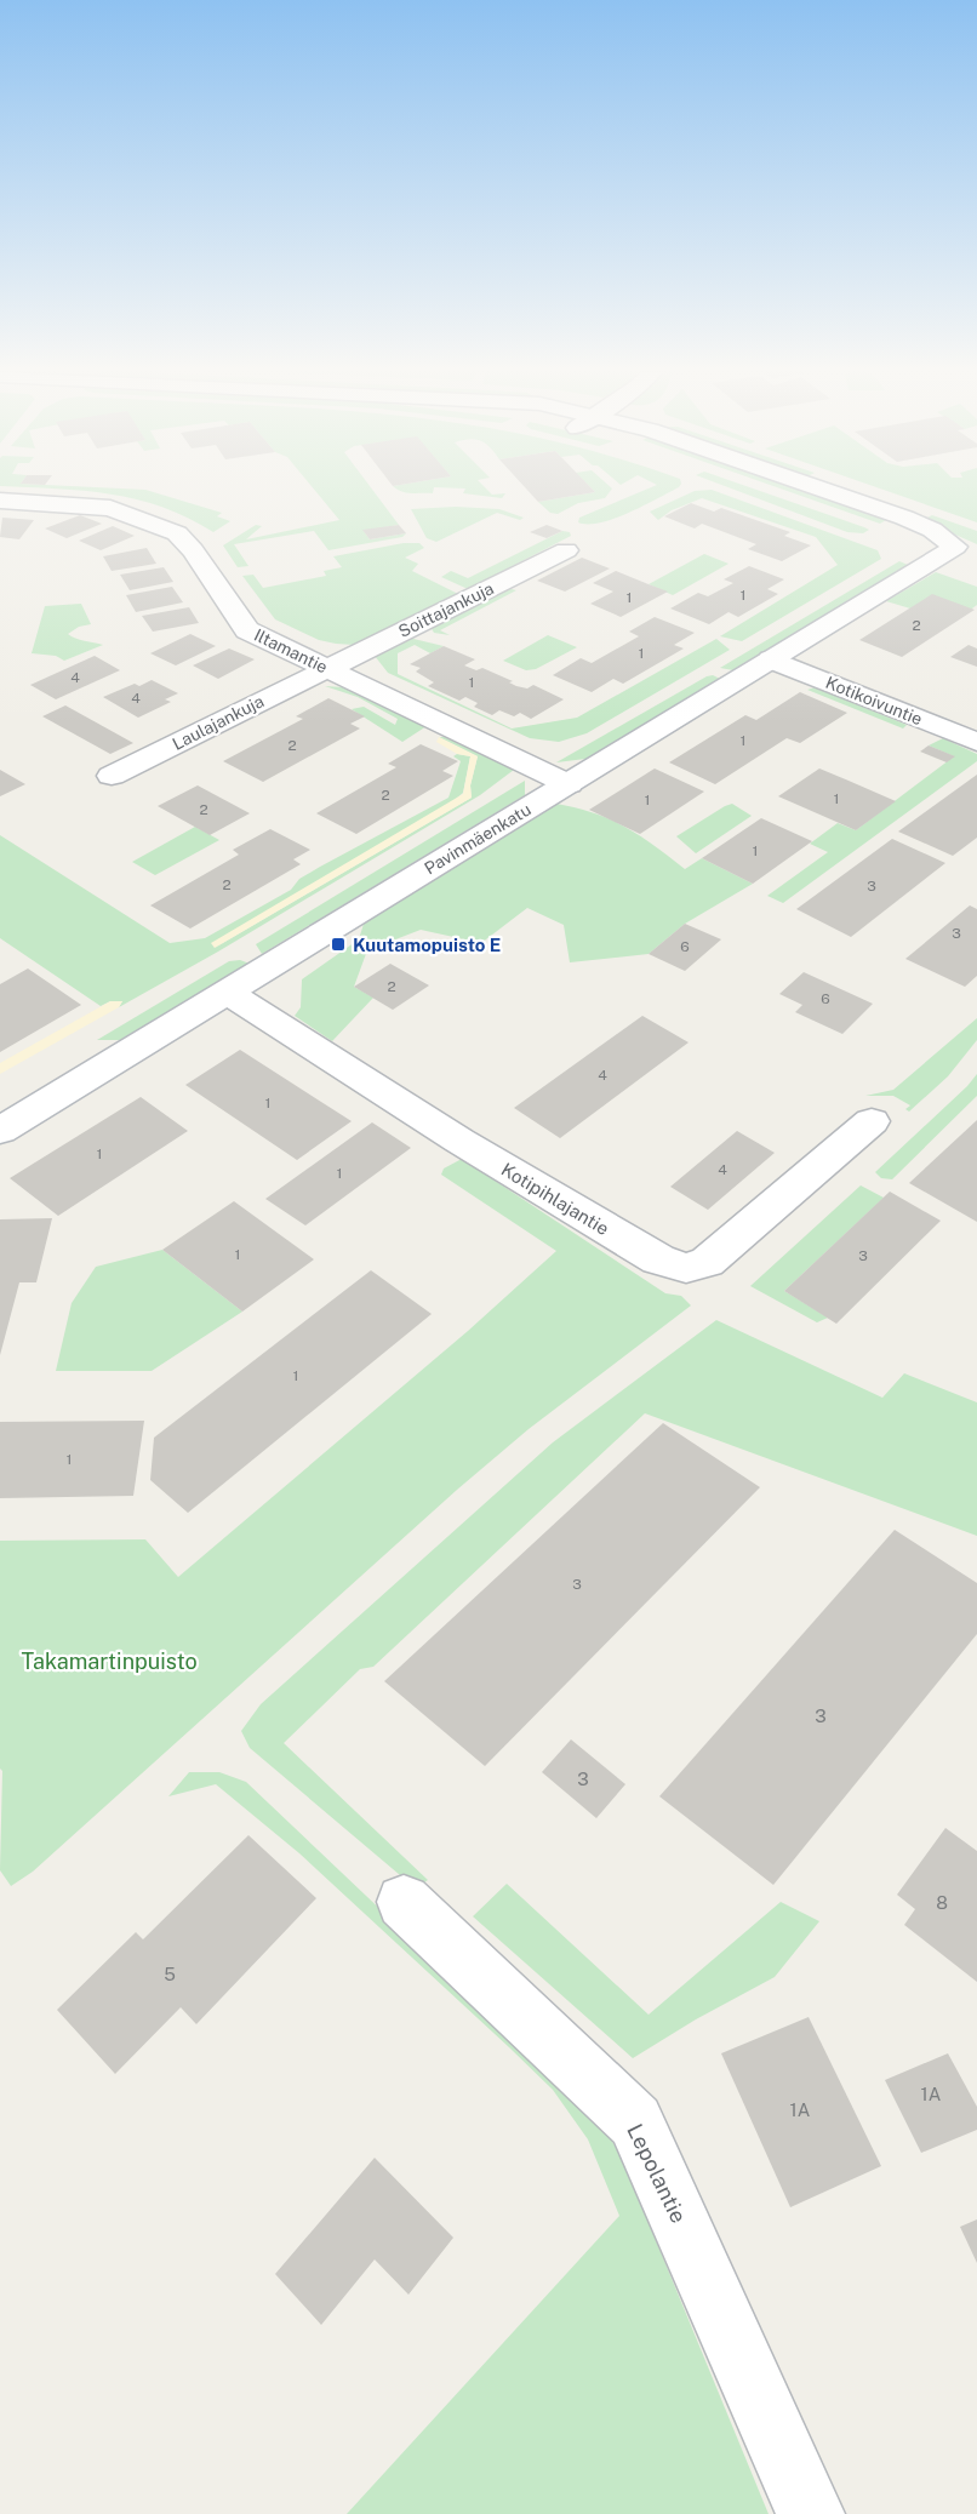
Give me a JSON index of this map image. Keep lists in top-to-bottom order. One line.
{"streets":{"street":["Soittajankuja","Iltamantie","Kotikoivuntie","Laulajankuja","Pavinmäenkatu","Kotipihlajantie","Lepolantie"]},"crossings":[["Soittajankuja","Iltamantie"],["Soittajankuja","Laulajankuja"],["Iltamantie","Laulajankuja"],["Iltamantie","Pavinmäenkatu"],["Kotikoivuntie","Pavinmäenkatu"],["Pavinmäenkatu","Kotipihlajantie"]],"parks":["Takamartinpuisto"],"places":{"transit":["Kuutamopuisto E"]},"house_numbers":["1","1","2","1","4","1","4","1","2","2","1","1","2","1","2","3","3","6","2","6","4","1","1","4","1","1","3","1","1","3","3","3","8","5","1A","1A"]}
